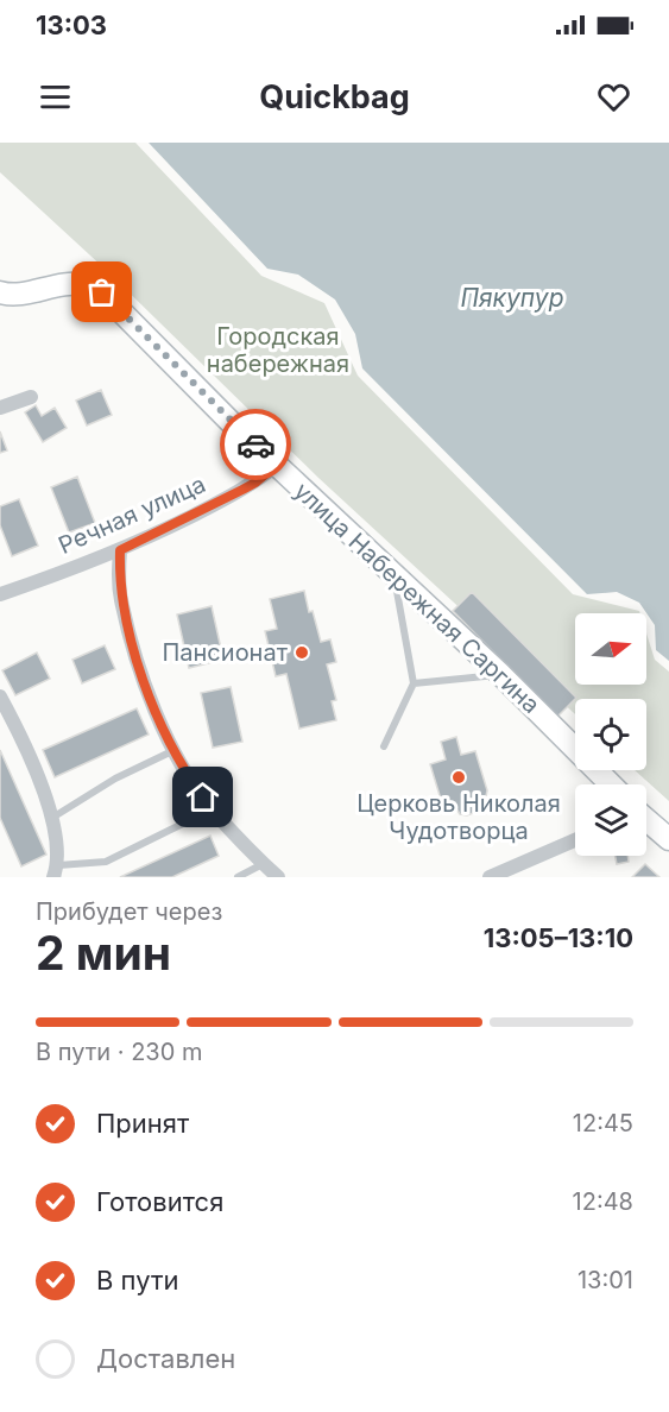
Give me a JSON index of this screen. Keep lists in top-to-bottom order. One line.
{"streets":{"main road":["улица Набережная Саргина"],"street":["Речная улица"]},"crossings":[["Речная улица","улица Набережная Саргина"]],"water":["Пякупур"],"parks":["Городская набережная"],"places":["Пансионат","Церковь Николая Чудотворца"],"north":"right","page":{"status":"13:03","header":"Quickbag","heading":["2 мин","Прибудет через","13:05–13:10"],"bar":"В пути · 230 m","list":[["Принят","12:45"],["Готовится","12:48"],["В пути","13:01"],"Доставлен"]}}
